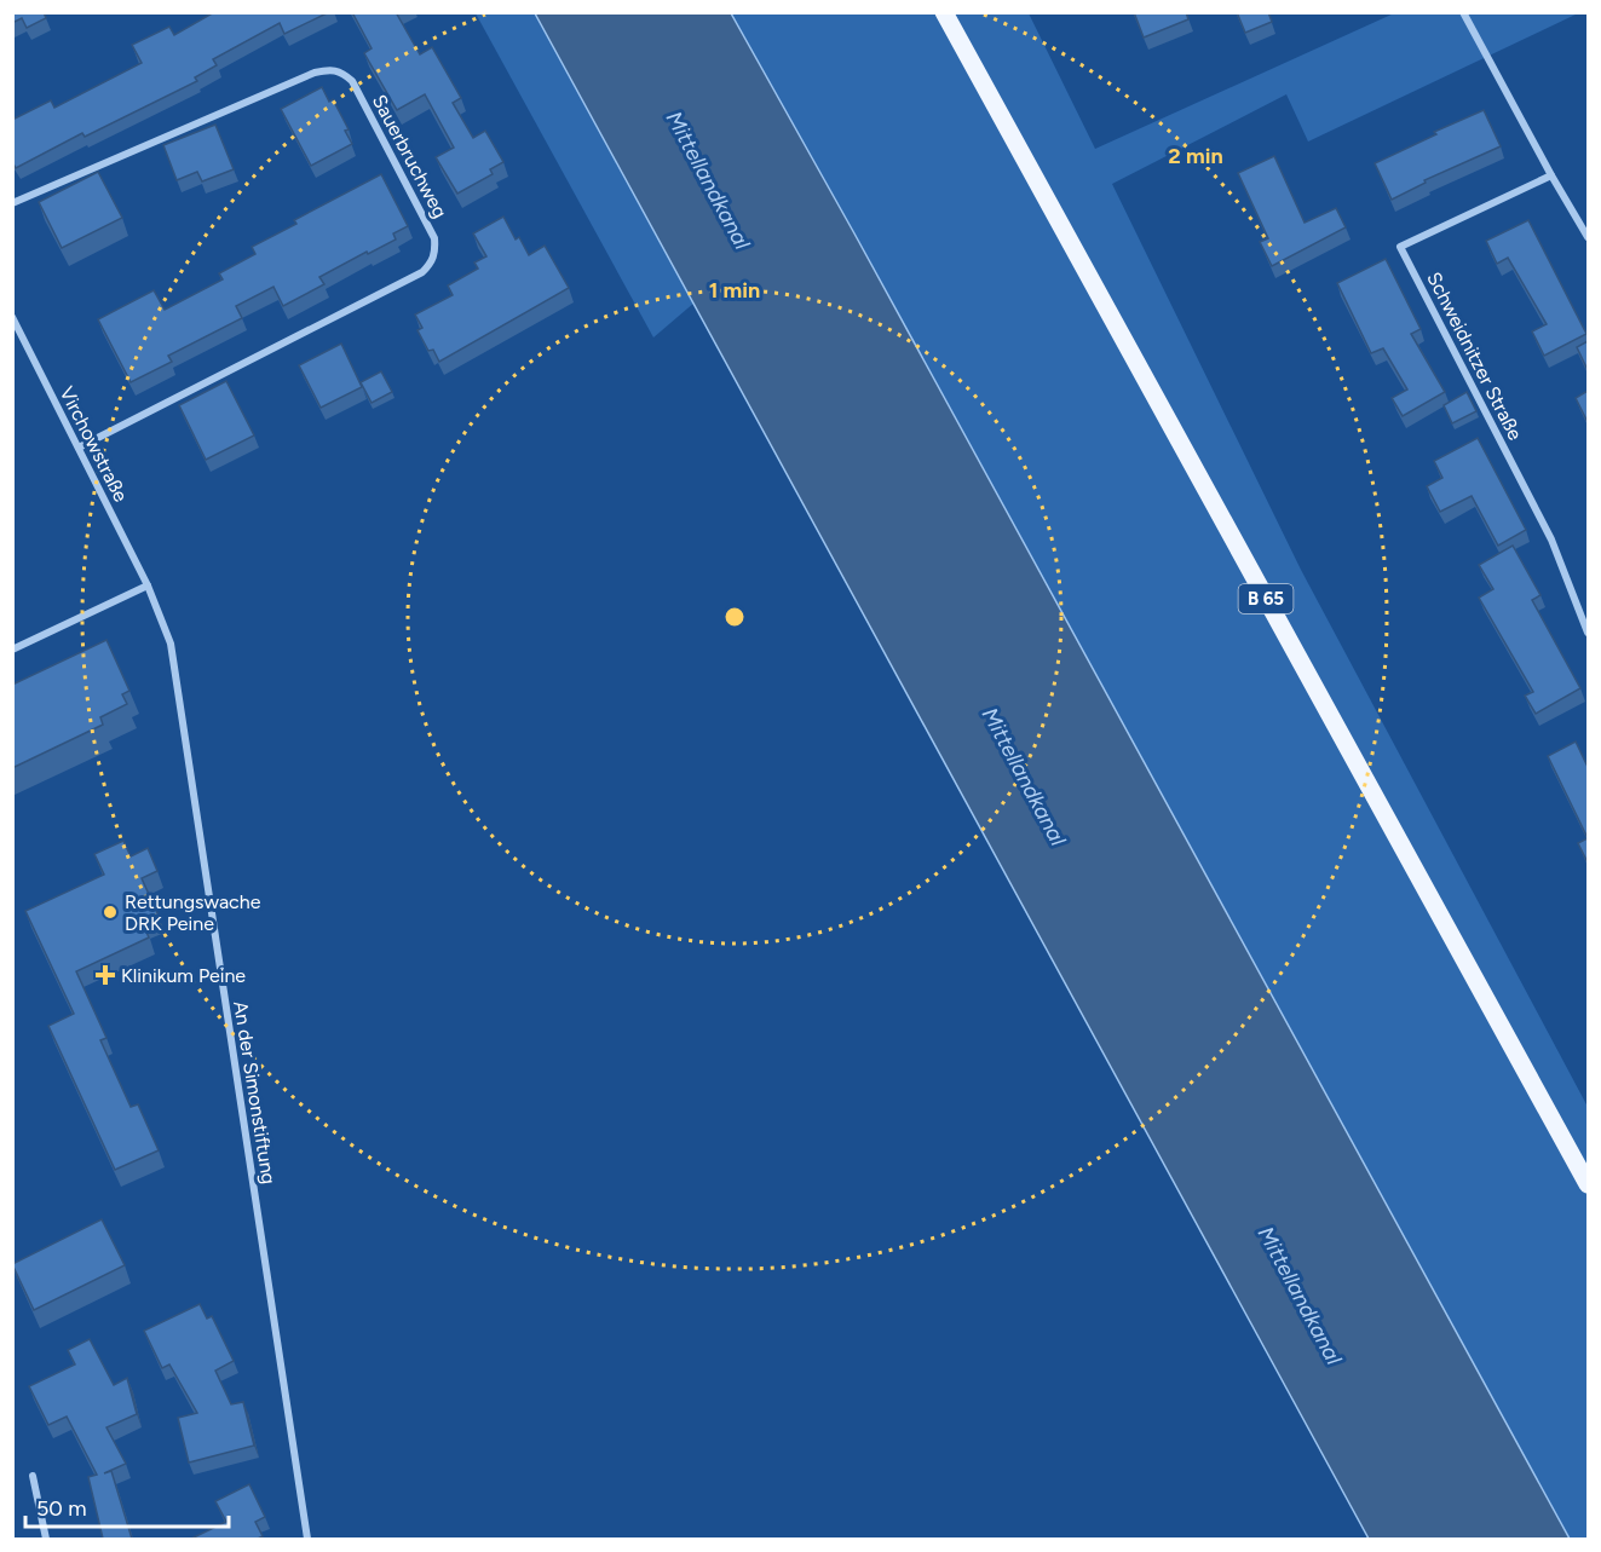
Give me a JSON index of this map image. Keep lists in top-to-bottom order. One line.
{"streets":{"main road":["B 65"],"street":["Sauerbruchweg","Schweidnitzer Straße","Virchowstraße","An der Simonstiftung"]},"crossings":[["Sauerbruchweg","Virchowstraße"],["Virchowstraße","An der Simonstiftung"]],"water":["Mittellandkanal"],"places":{"other":["Rettungswache DRK Peine"],"health":["Klinikum Peine"]},"scale_bar":"50 m","rings":["2 min","1 min"]}
